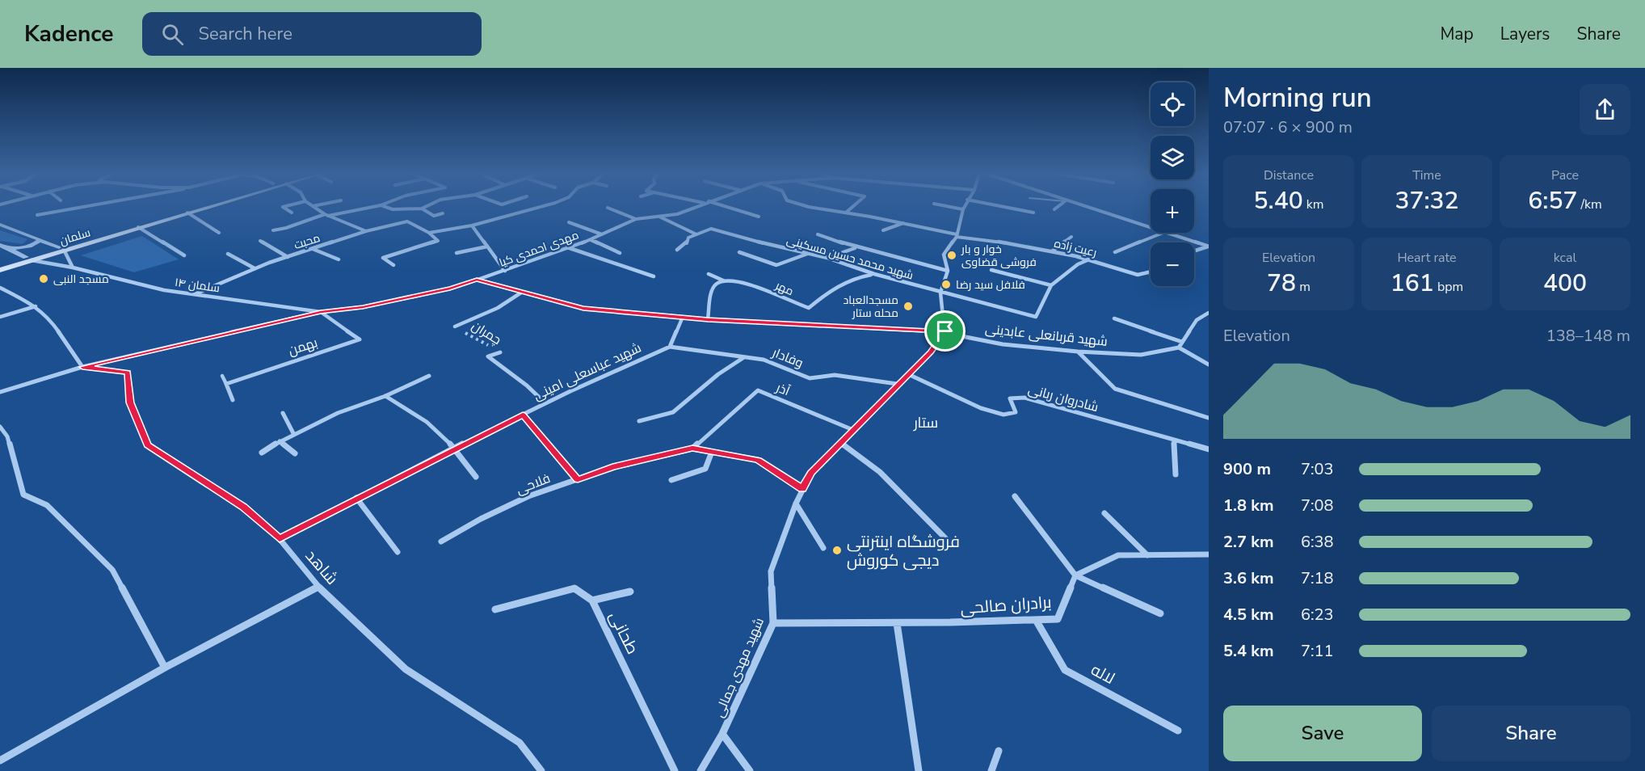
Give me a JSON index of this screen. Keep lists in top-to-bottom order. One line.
{"streets":{"main road":["سلمان"],"street":["محبت","رعیت زاده","مهدی احمدی کیا","شهید محمد حسین مسکینی","سلمان ۱۴","مهر","چمران","شهید قربانعلی عابدینی","بهمن","وفادار","شهید عباسعلی امینی","آذر","شادروان ربانی","فلاحی","شاهد","برادران صالحی","طحانی","شهید مهدی جمالی","لاله"]},"crossings":[["سلمان","سلمان ۱۴"],["محبت","سلمان ۱۴"],["مهدی احمدی کیا","شهید قربانعلی عابدینی"],["شهید محمد حسین مسکینی","مهر"],["سلمان ۱۴","بهمن"],["چمران","شهید قربانعلی عابدینی"],["چمران","شهید عباسعلی امینی"],["شهید قربانعلی عابدینی","شهید مهدی جمالی"],["وفادار","شهید عباسعلی امینی"],["وفادار","شهید مهدی جمالی"],["شهید عباسعلی امینی","شاهد"],["آذر","فلاحی"],["آذر","شهید مهدی جمالی"],["شادروان ربانی","شهید مهدی جمالی"],["فلاحی","شهید مهدی جمالی"],["برادران صالحی","شهید مهدی جمالی"],["برادران صالحی","لاله"]],"districts":["ستار"],"places":["خوار و بار فروشی قضاوی","مسجد النبی","فلافل سید رضا","مسجدالعباد محله ستار","فروشگاه اینترنتی دیجی کوروش"],"page":{"header":"Kadence","search":"Search here","nav":["Map","Layers","Share"],"heading":["Morning run","07:07 · 6 × 900 m"],"map_buttons":["+","−"],"stats":[["Distance","5.40 km"],["Time","37:32"],["Pace","6:57 /km"],["Elevation","78 m"],["Heart rate","161 bpm"],["kcal","400"]],"chart":["Elevation","138–148 m"],"list":[{"name":"900 m","note":"7:03"},{"name":"1.8 km","note":"7:08"},{"name":"2.7 km","note":"6:38"},{"name":"3.6 km","note":"7:18"},{"name":"4.5 km","note":"6:23"},{"name":"5.4 km","note":"7:11"}],"buttons":["Save","Share"]}}
